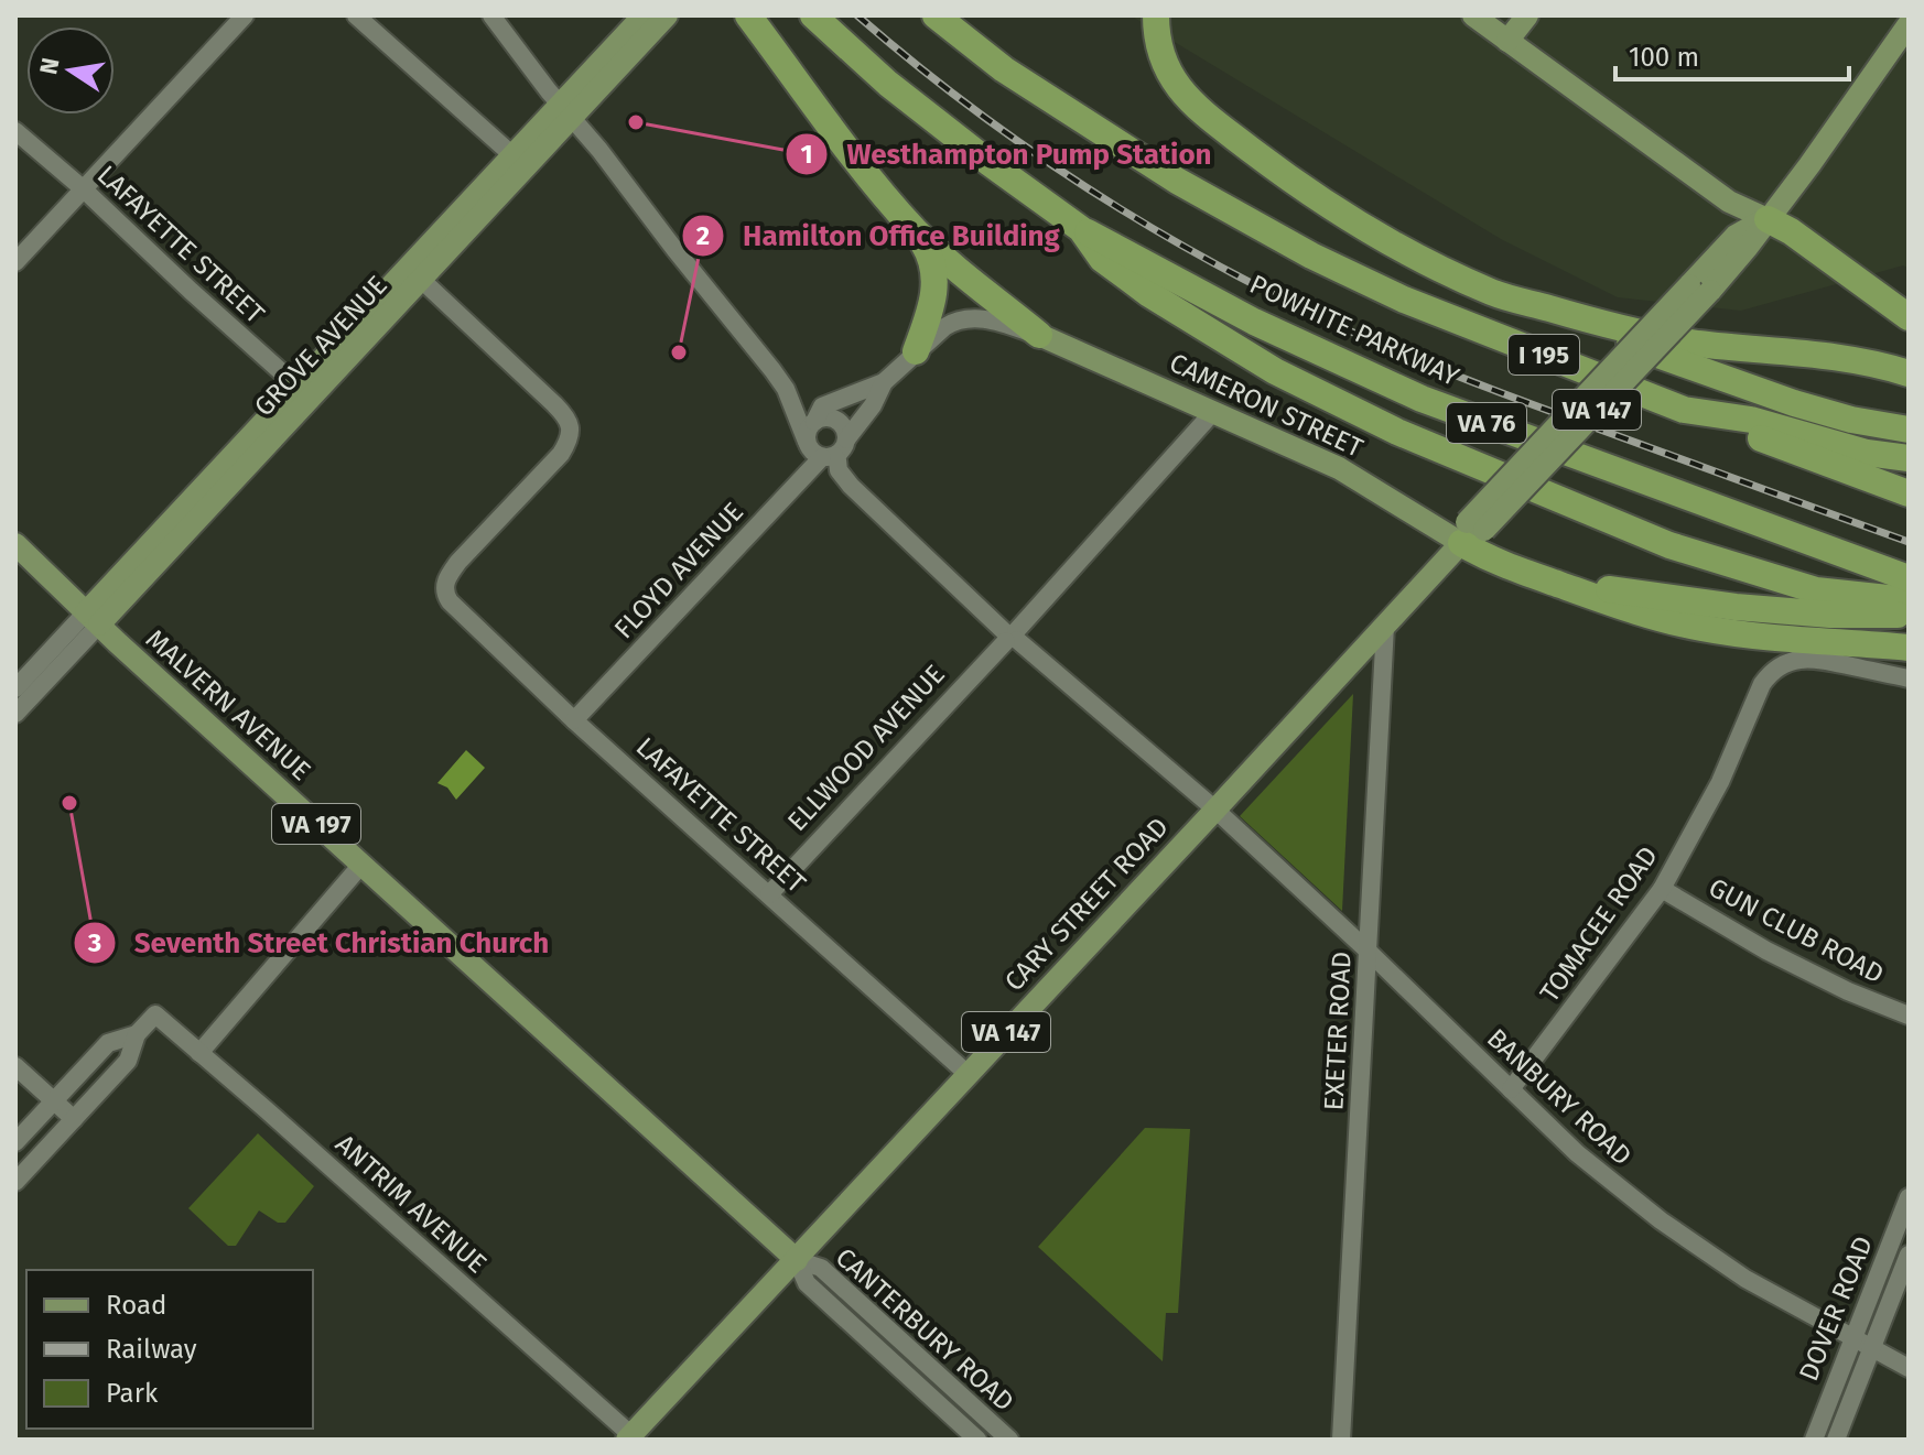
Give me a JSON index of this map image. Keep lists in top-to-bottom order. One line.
{"streets":{"highway":["POWHITE PARKWAY","I 195","VA 76"],"main road":["GROVE AVENUE","CAMERON STREET","VA 147","MALVERN AVENUE","VA 197","CARY STREET ROAD"],"street":["LAFAYETTE STREET","FLOYD AVENUE","ELLWOOD AVENUE","TOMACEE ROAD","GUN CLUB ROAD","EXETER ROAD","BANBURY ROAD","ANTRIM AVENUE","DOVER ROAD","CANTERBURY ROAD"]},"crossings":[["LAFAYETTE STREET","GROVE AVENUE"],["LAFAYETTE STREET","FLOYD AVENUE"],["LAFAYETTE STREET","ELLWOOD AVENUE"],["LAFAYETTE STREET","CARY STREET ROAD"],["GROVE AVENUE","MALVERN AVENUE"],["CAMERON STREET","VA 147"],["CAMERON STREET","ELLWOOD AVENUE"],["CAMERON STREET","CARY STREET ROAD"],["VA 147","CARY STREET ROAD"],["FLOYD AVENUE","BANBURY ROAD"],["MALVERN AVENUE","CARY STREET ROAD"],["MALVERN AVENUE","CANTERBURY ROAD"],["ELLWOOD AVENUE","BANBURY ROAD"],["CARY STREET ROAD","EXETER ROAD"],["CARY STREET ROAD","BANBURY ROAD"],["CARY STREET ROAD","ANTRIM AVENUE"],["CARY STREET ROAD","CANTERBURY ROAD"],["TOMACEE ROAD","GUN CLUB ROAD"],["TOMACEE ROAD","BANBURY ROAD"],["EXETER ROAD","BANBURY ROAD"],["BANBURY ROAD","DOVER ROAD"]],"places":["Westhampton Pump Station","Hamilton Office Building","Seventh Street Christian Church"],"legend":["Road","Railway","Park"],"scale_bar":"100 m","north":"left"}
